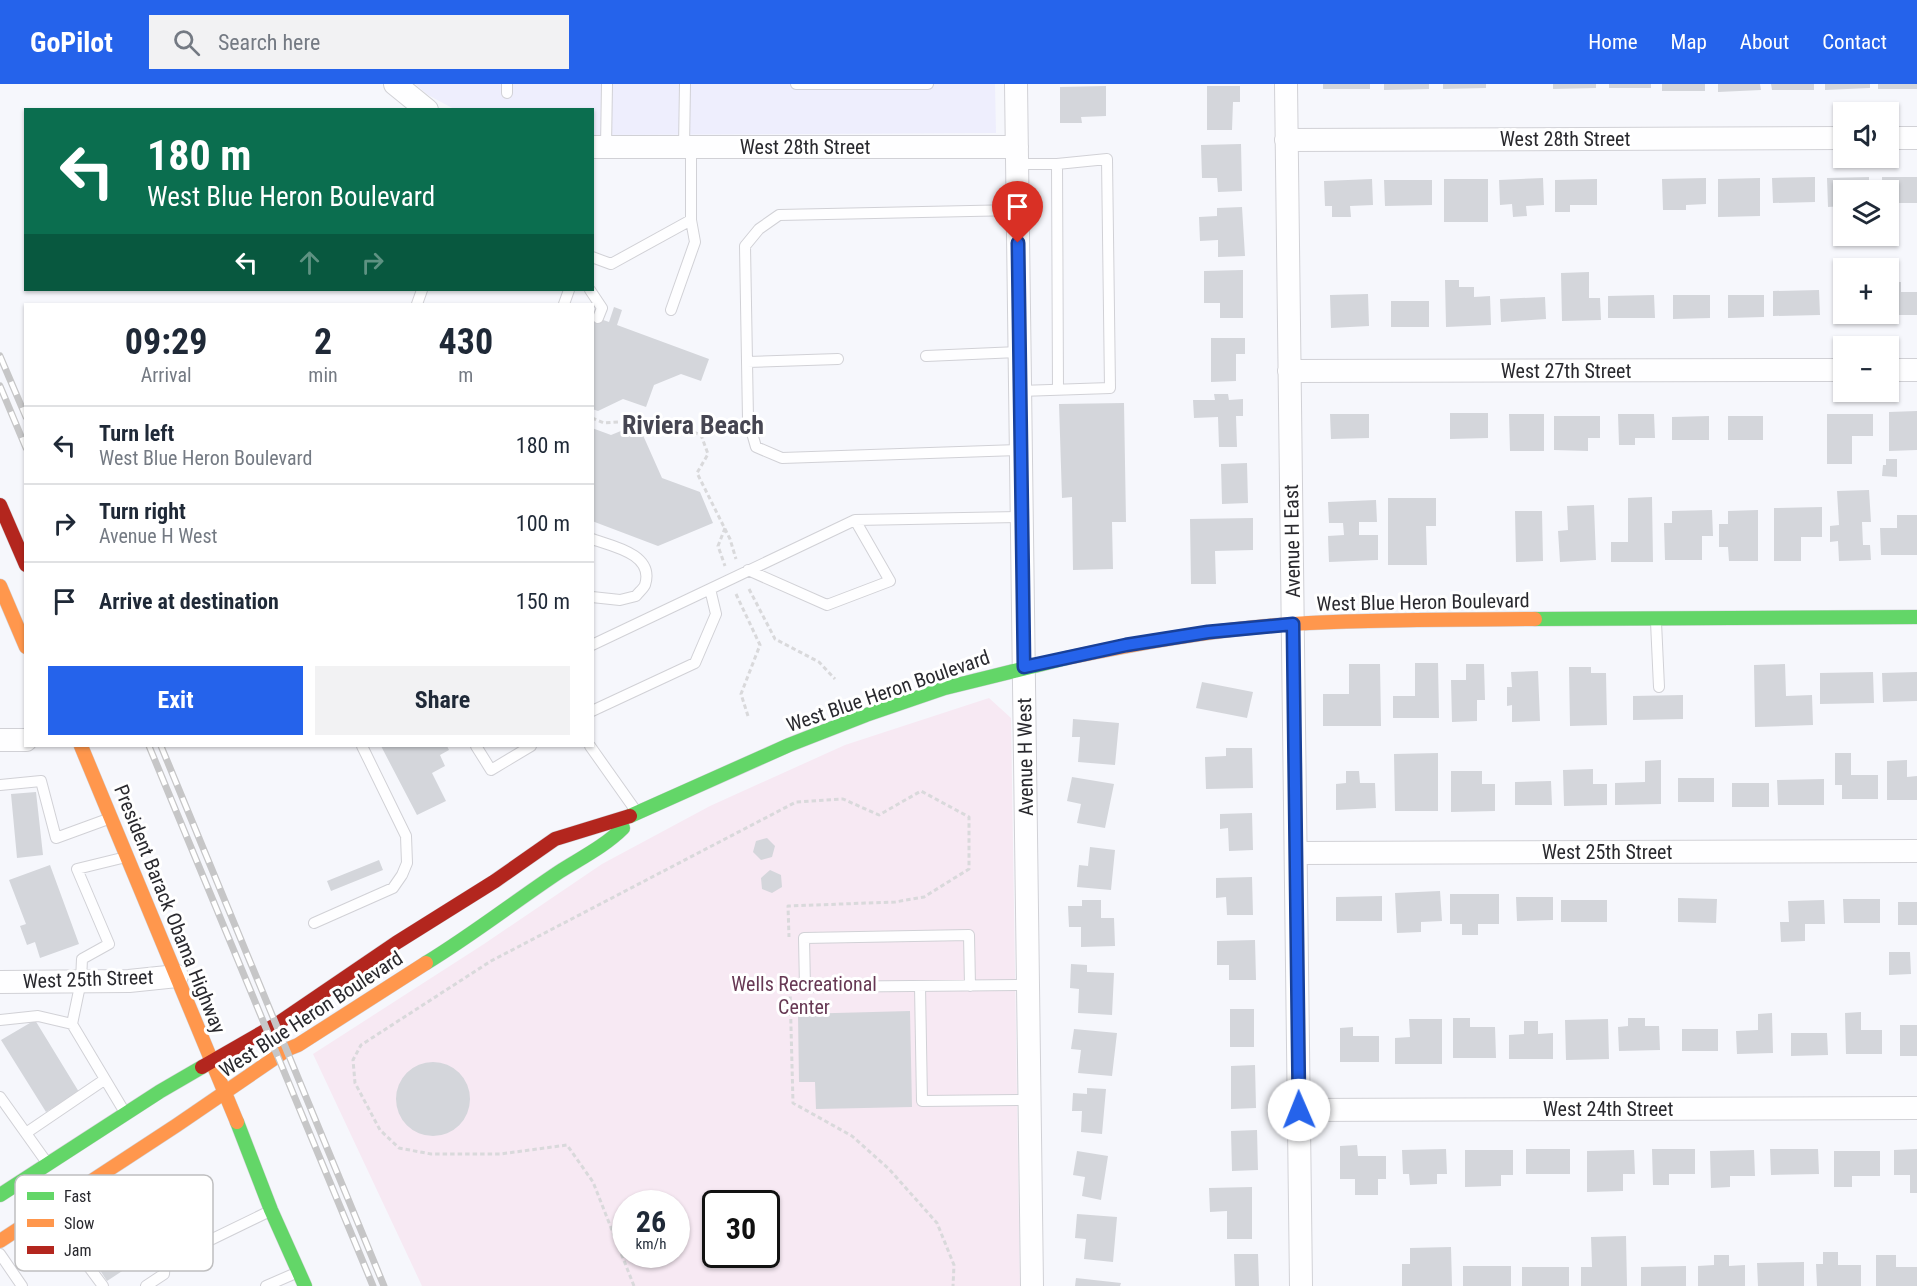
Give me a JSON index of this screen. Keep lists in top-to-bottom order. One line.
{"streets":{"main road":["West Blue Heron Boulevard","President Barack Obama Highway"],"street":["West 28th Street","West 27th Street","Avenue H East","Avenue H West","West 25th Street","West 24th Street"]},"crossings":[["West 28th Street","Avenue H East"],["West 28th Street","Avenue H West"],["West 27th Street","Avenue H East"],["Avenue H East","West Blue Heron Boulevard"],["Avenue H East","West 25th Street"],["Avenue H East","West 24th Street"],["West Blue Heron Boulevard","Avenue H West"],["West Blue Heron Boulevard","President Barack Obama Highway"],["West 25th Street","President Barack Obama Highway"]],"districts":["Riviera Beach"],"parks":["Wells Recreational Center"],"legend":["Fast","Slow","Jam"],"page":{"header":"GoPilot","search":"Search here","nav":["Home","Map","About","Contact"],"map_buttons":["+","−"],"turn":["180 m","West Blue Heron Boulevard"],"eta":["09:29","Arrival","2","min","430","m"],"list":[{"name":"Turn left","note":"West Blue Heron Boulevard","value":"180 m"},{"name":"Turn right","note":"Avenue H West","value":"100 m"},{"name":"Arrive at destination","value":"150 m"}],"buttons":["Exit","Share"],"speed":"26 km/h","limit":"30"}}
